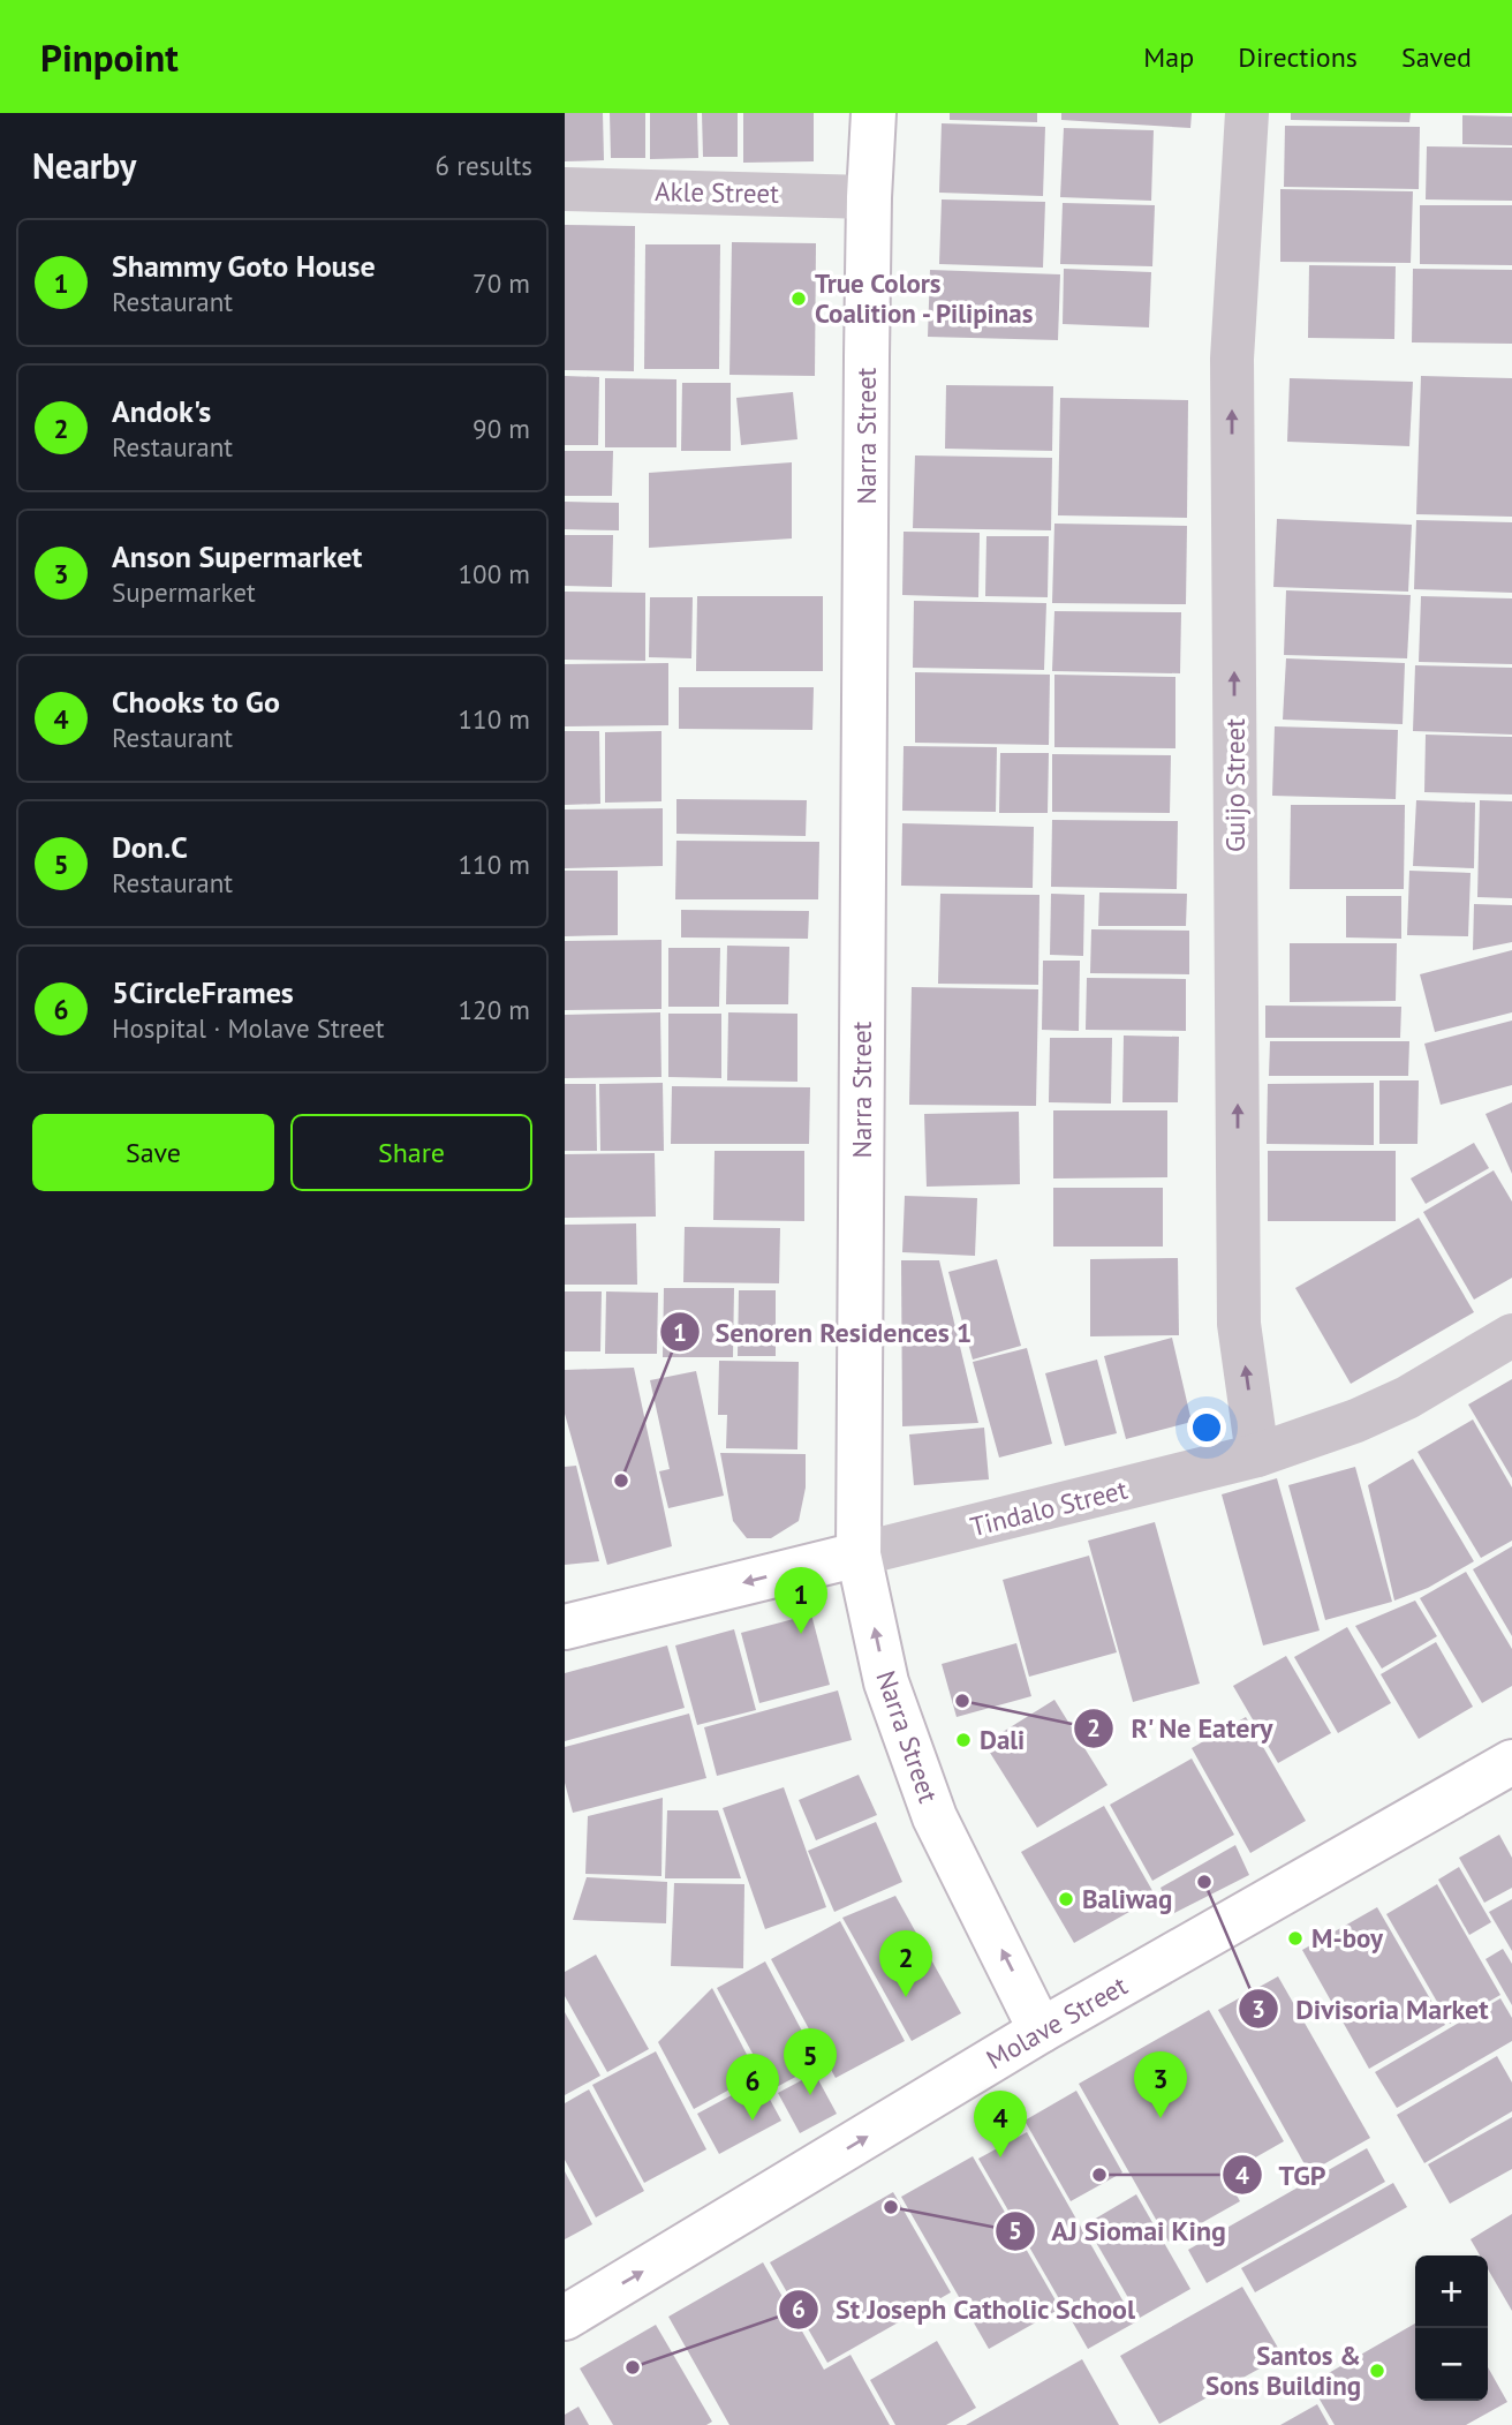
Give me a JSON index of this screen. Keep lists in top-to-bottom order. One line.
{"streets":{"street":["Akle Street","Narra Street","Guijo Street","Tindalo Street","Molave Street"]},"crossings":[["Akle Street","Narra Street"],["Narra Street","Tindalo Street"],["Narra Street","Molave Street"],["Guijo Street","Tindalo Street"]],"one_way":["Guijo Street","Molave Street"],"places":["True Colors Coalition - Pilipinas","Senoren Residences 1","R' Ne Eatery","Dali","Divisoria Market","Baliwag","M-boy","TGP","AJ Siomai King","St Joseph Catholic School","Santos & Sons Building"],"page":{"header":"Pinpoint","nav":["Map","Directions","Saved"],"heading":["Nearby","6 results"],"list":[{"mark":"1","name":"Shammy Goto House","note":"Restaurant","value":"70 m"},{"mark":"2","name":"Andok's","note":"Restaurant","value":"90 m"},{"mark":"3","name":"Anson Supermarket","note":"Supermarket","value":"100 m"},{"mark":"4","name":"Chooks to Go","note":"Restaurant","value":"110 m"},{"mark":"5","name":"Don.C","note":"Restaurant","value":"110 m"},{"mark":"6","name":"5CircleFrames","note":"Hospital · Molave Street","value":"120 m"}],"buttons":["Save","Share"],"pins":["1","2","5","3","6","4"],"map_buttons":["+","−"]}}
